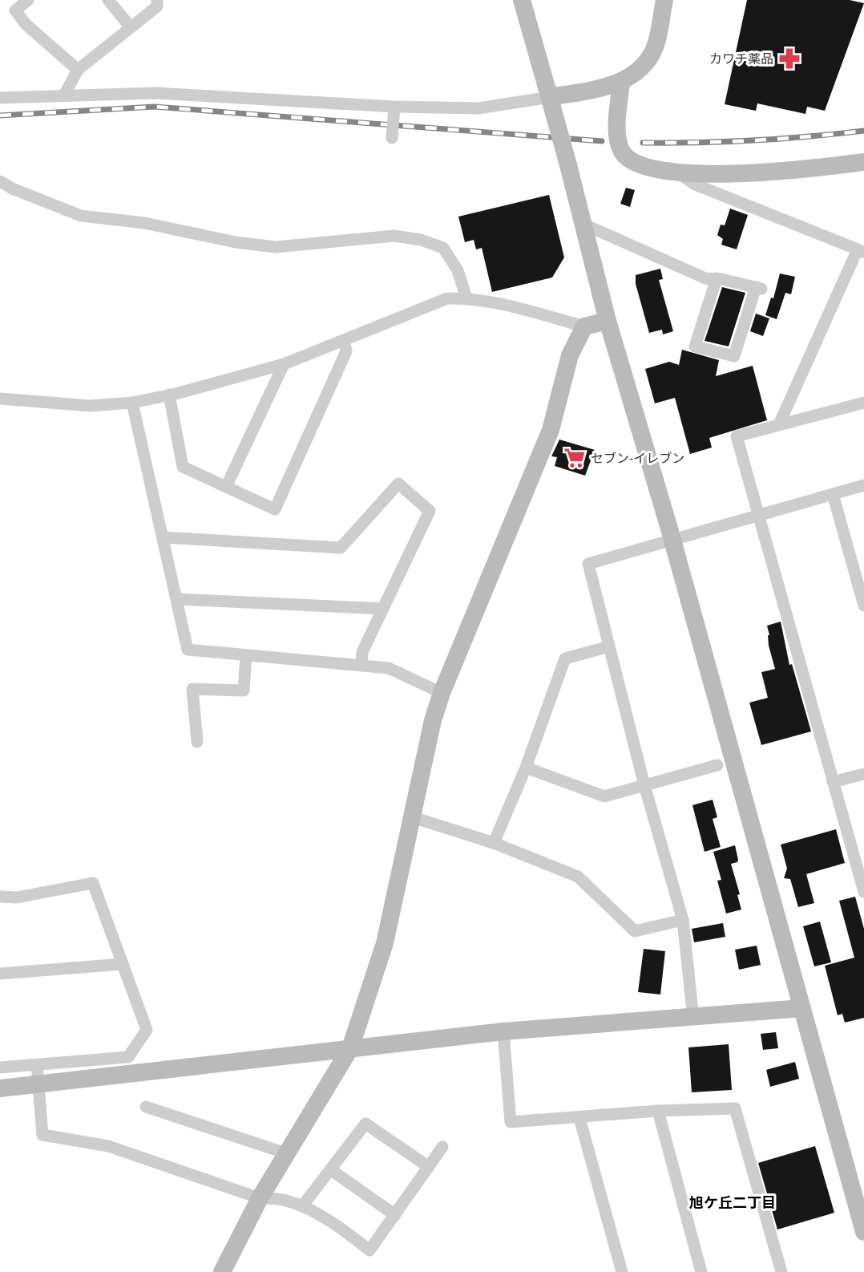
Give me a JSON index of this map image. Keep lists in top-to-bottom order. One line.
{"districts":["旭ケ丘二丁目"],"places":{"pharmacy":["カワチ薬品"],"supermarket":["セブン-イレブン"]}}
